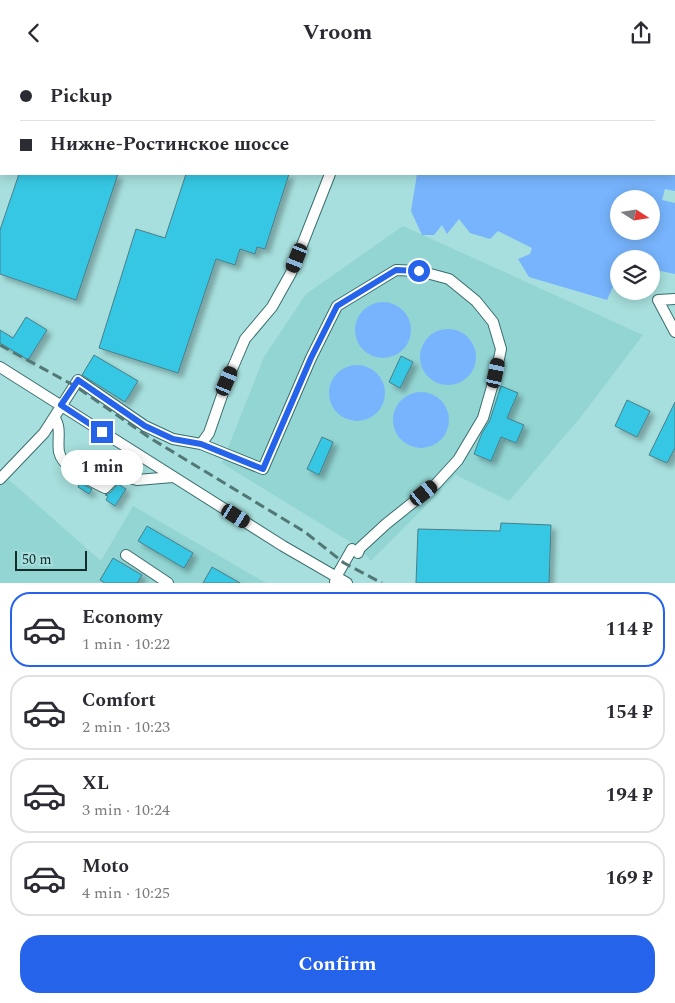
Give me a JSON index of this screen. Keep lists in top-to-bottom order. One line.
{"scale_bar":"50 m","north":"right","page":{"header":"Vroom","banner":["Pickup","Нижне-Ростинское шоссе"],"bubble":"1 min","scale":"50 m","list":[{"name":"Economy","note":"1 min · 10:22","value":"114 ₽"},{"name":"Comfort","note":"2 min · 10:23","value":"154 ₽"},{"name":"XL","note":"3 min · 10:24","value":"194 ₽"},{"name":"Moto","note":"4 min · 10:25","value":"169 ₽"}],"buttons":"Confirm"}}
